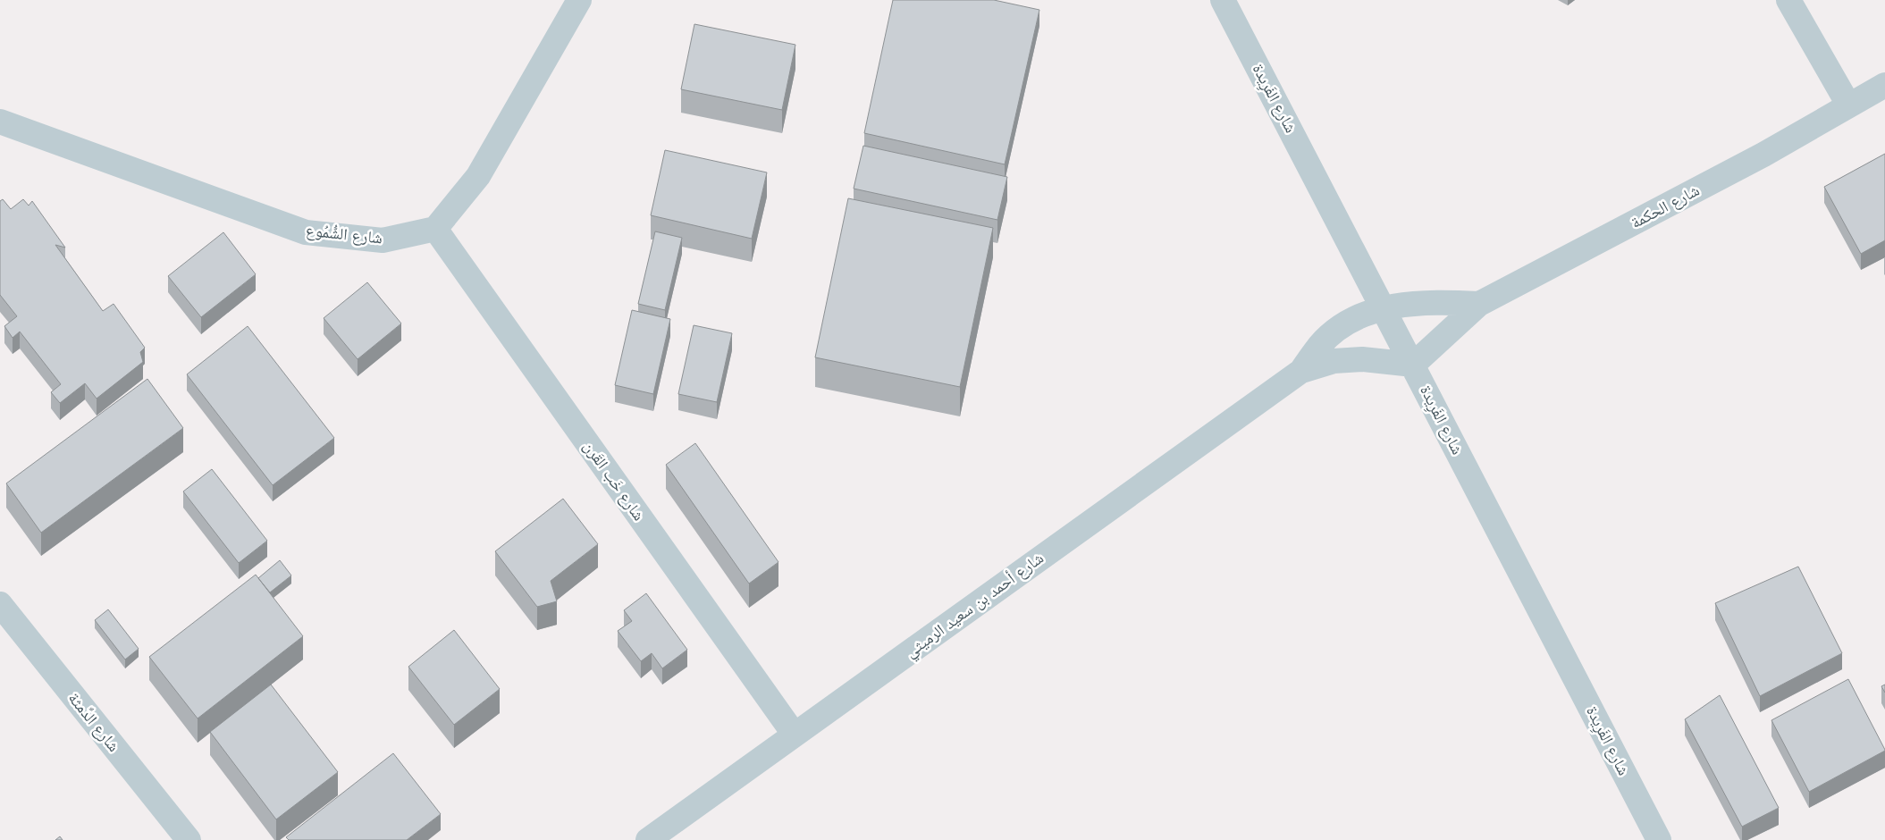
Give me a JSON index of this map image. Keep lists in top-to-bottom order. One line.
{"streets":{"street":["شارع الفَرِيدة","شارع الحكمة","شارع الشُّمُوع","شارع خَب القَرن","شارع أحمد بن سعيد الرميثي","شارع الدِّمثة"]},"crossings":[["شارع الفَرِيدة","شارع الحكمة"],["شارع الفَرِيدة","شارع أحمد بن سعيد الرميثي"],["شارع الحكمة","شارع أحمد بن سعيد الرميثي"],["شارع الشُّمُوع","شارع خَب القَرن"],["شارع خَب القَرن","شارع أحمد بن سعيد الرميثي"]]}
